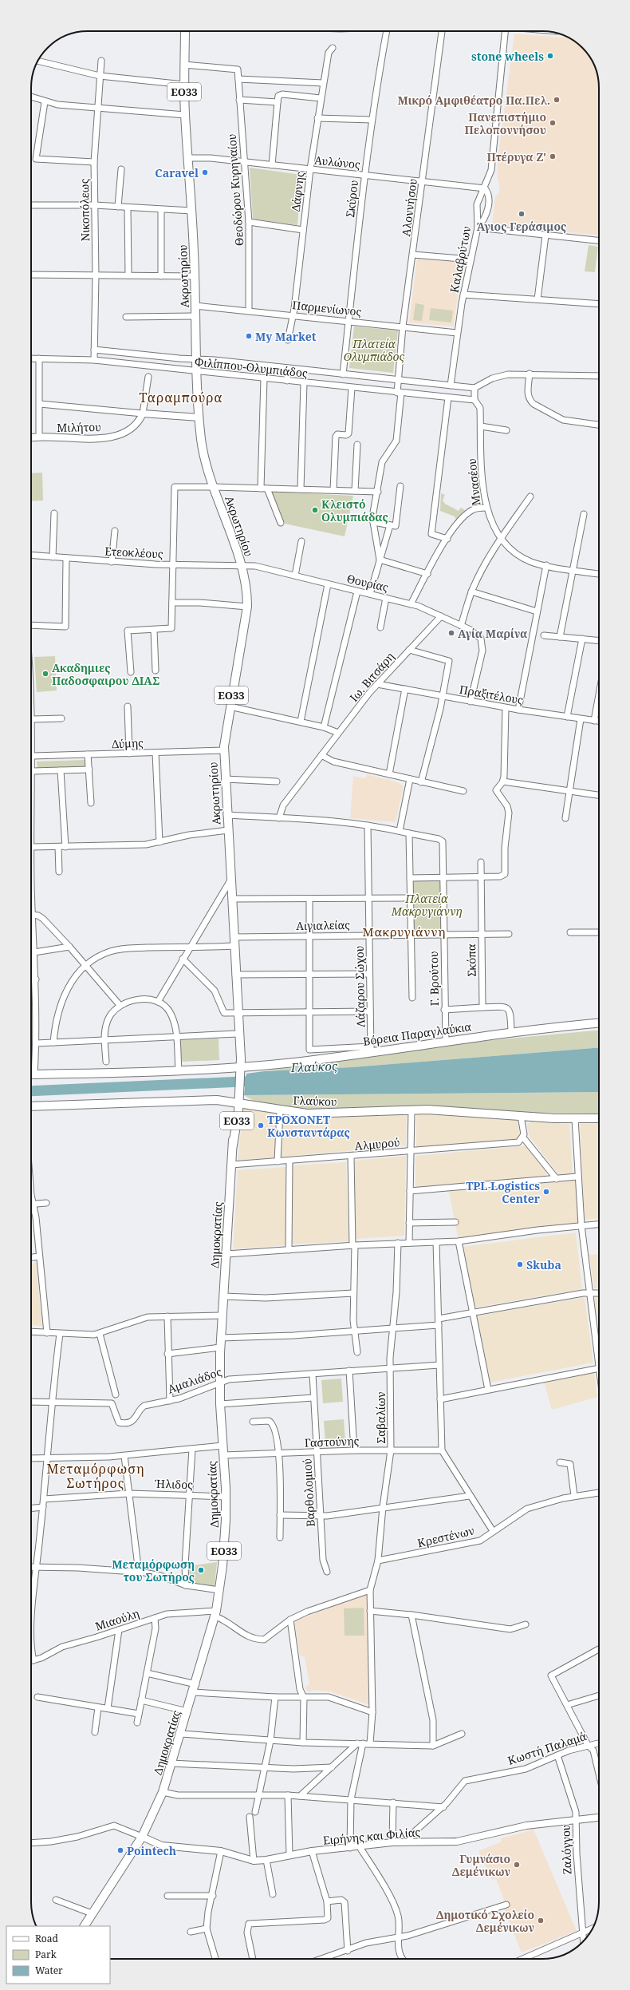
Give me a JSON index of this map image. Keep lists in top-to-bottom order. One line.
{"streets":{"main road":["ΕΟ33","Ακρωτηρίου","Βόρεια Παραγλαύκια","Γλαύκου","Δημοκρατίας"],"street":["Αυλώνος","Θεοδώρου Κυρηναίου","Δάφνης","Σκύρου","Αλοννήσου","Νικοπόλεως","Καλαβρύτων","Παρμενίωνος","Φιλίππου-Ολυμπιάδος","Μιλήτου","Μνασέου","Ετεοκλέους","Θουρίας","Ιω. Βιτσάρη","Πραξιτέλους","Δύμης","Αιγιαλείας","Σκόπα","Γ. Βρούτου","Λάζαρου Σώχου","Αλμυρού","Αμαλιάδος","Σαβαλίων","Γαστούνης","Ήλιδος","Βαρθολομιού","Κρεστένων","Μιαούλη","Κωστή Παλαμά","Ειρήνης και Φιλίας","Ζαλόγγου"]},"crossings":[["Αυλώνος","Θεοδώρου Κυρηναίου"],["Αυλώνος","Δάφνης"],["Αυλώνος","Σκύρου"],["Αυλώνος","Αλοννήσου"],["Αυλώνος","Καλαβρύτων"],["Αυλώνος","Ακρωτηρίου"],["Θεοδώρου Κυρηναίου","Ακρωτηρίου"],["Θεοδώρου Κυρηναίου","Παρμενίωνος"],["Δάφνης","Παρμενίωνος"],["Σκύρου","Παρμενίωνος"],["Σκύρου","Φιλίππου-Ολυμπιάδος"],["Αλοννήσου","Παρμενίωνος"],["Αλοννήσου","Φιλίππου-Ολυμπιάδος"],["Νικοπόλεως","Φιλίππου-Ολυμπιάδος"],["Καλαβρύτων","Παρμενίωνος"],["Καλαβρύτων","Φιλίππου-Ολυμπιάδος"],["Ακρωτηρίου","Παρμενίωνος"],["Ακρωτηρίου","Φιλίππου-Ολυμπιάδος"],["Ακρωτηρίου","Ετεοκλέους"],["Ακρωτηρίου","Θουρίας"],["Ακρωτηρίου","Δύμης"],["Ακρωτηρίου","Αιγιαλείας"],["Ακρωτηρίου","Βόρεια Παραγλαύκια"],["Ακρωτηρίου","Γλαύκου"],["Ακρωτηρίου","Δημοκρατίας"],["Φιλίππου-Ολυμπιάδος","Μνασέου"],["Ετεοκλέους","Θουρίας"],["Θουρίας","Ιω. Βιτσάρη"],["Θουρίας","Πραξιτέλους"],["Ιω. Βιτσάρη","Πραξιτέλους"],["Αιγιαλείας","Σκόπα"],["Αιγιαλείας","Γ. Βρούτου"],["Αιγιαλείας","Λάζαρου Σώχου"],["Γ. Βρούτου","Βόρεια Παραγλαύκια"],["Λάζαρου Σώχου","Βόρεια Παραγλαύκια"],["Γλαύκου","Δημοκρατίας"],["Αλμυρού","Δημοκρατίας"],["Δημοκρατίας","Αμαλιάδος"],["Δημοκρατίας","Γαστούνης"],["Δημοκρατίας","Ήλιδος"],["Δημοκρατίας","Μιαούλη"],["Δημοκρατίας","Ειρήνης και Φιλίας"],["Αμαλιάδος","Σαβαλίων"],["Αμαλιάδος","Βαρθολομιού"],["Σαβαλίων","Γαστούνης"],["Σαβαλίων","Κρεστένων"],["Γαστούνης","Βαρθολομιού"],["Κωστή Παλαμά","Ειρήνης και Φιλίας"],["Κωστή Παλαμά","Ζαλόγγου"],["Ειρήνης και Φιλίας","Ζαλόγγου"]],"districts":["Ταραμπούρα","Μακρυγιάννη","Μεταμόρφωση Σωτήρος"],"water":["Γλαύκος"],"parks":["Πλατεία Ολυμπιάδος","Πλατεία Μακρυγιάννη"],"places":["stone wheels","Μικρό Αμφιθέατρο Πα.Πελ.","Πανεπιστήμιο Πελοποννήσου","Πτέρυγα Ζ'","Caravel","Άγιος Γεράσιμος","My Market","Κλειστό Ολυμπιάδας","Αγία Μαρίνα","Ακαδημιες Παδοσφαιρου ΔΙΑΣ","ΤΡΟΧΟΝΕΤ Κωνσταντάρας","TPL Logistics Center","Skuba","Μεταμόρφωση του Σωτήρος","Pointech","Γυμνάσιο Δεμένικων","Δημοτικό Σχολείο Δεμένικων"],"legend":["Road","Park","Water"]}
